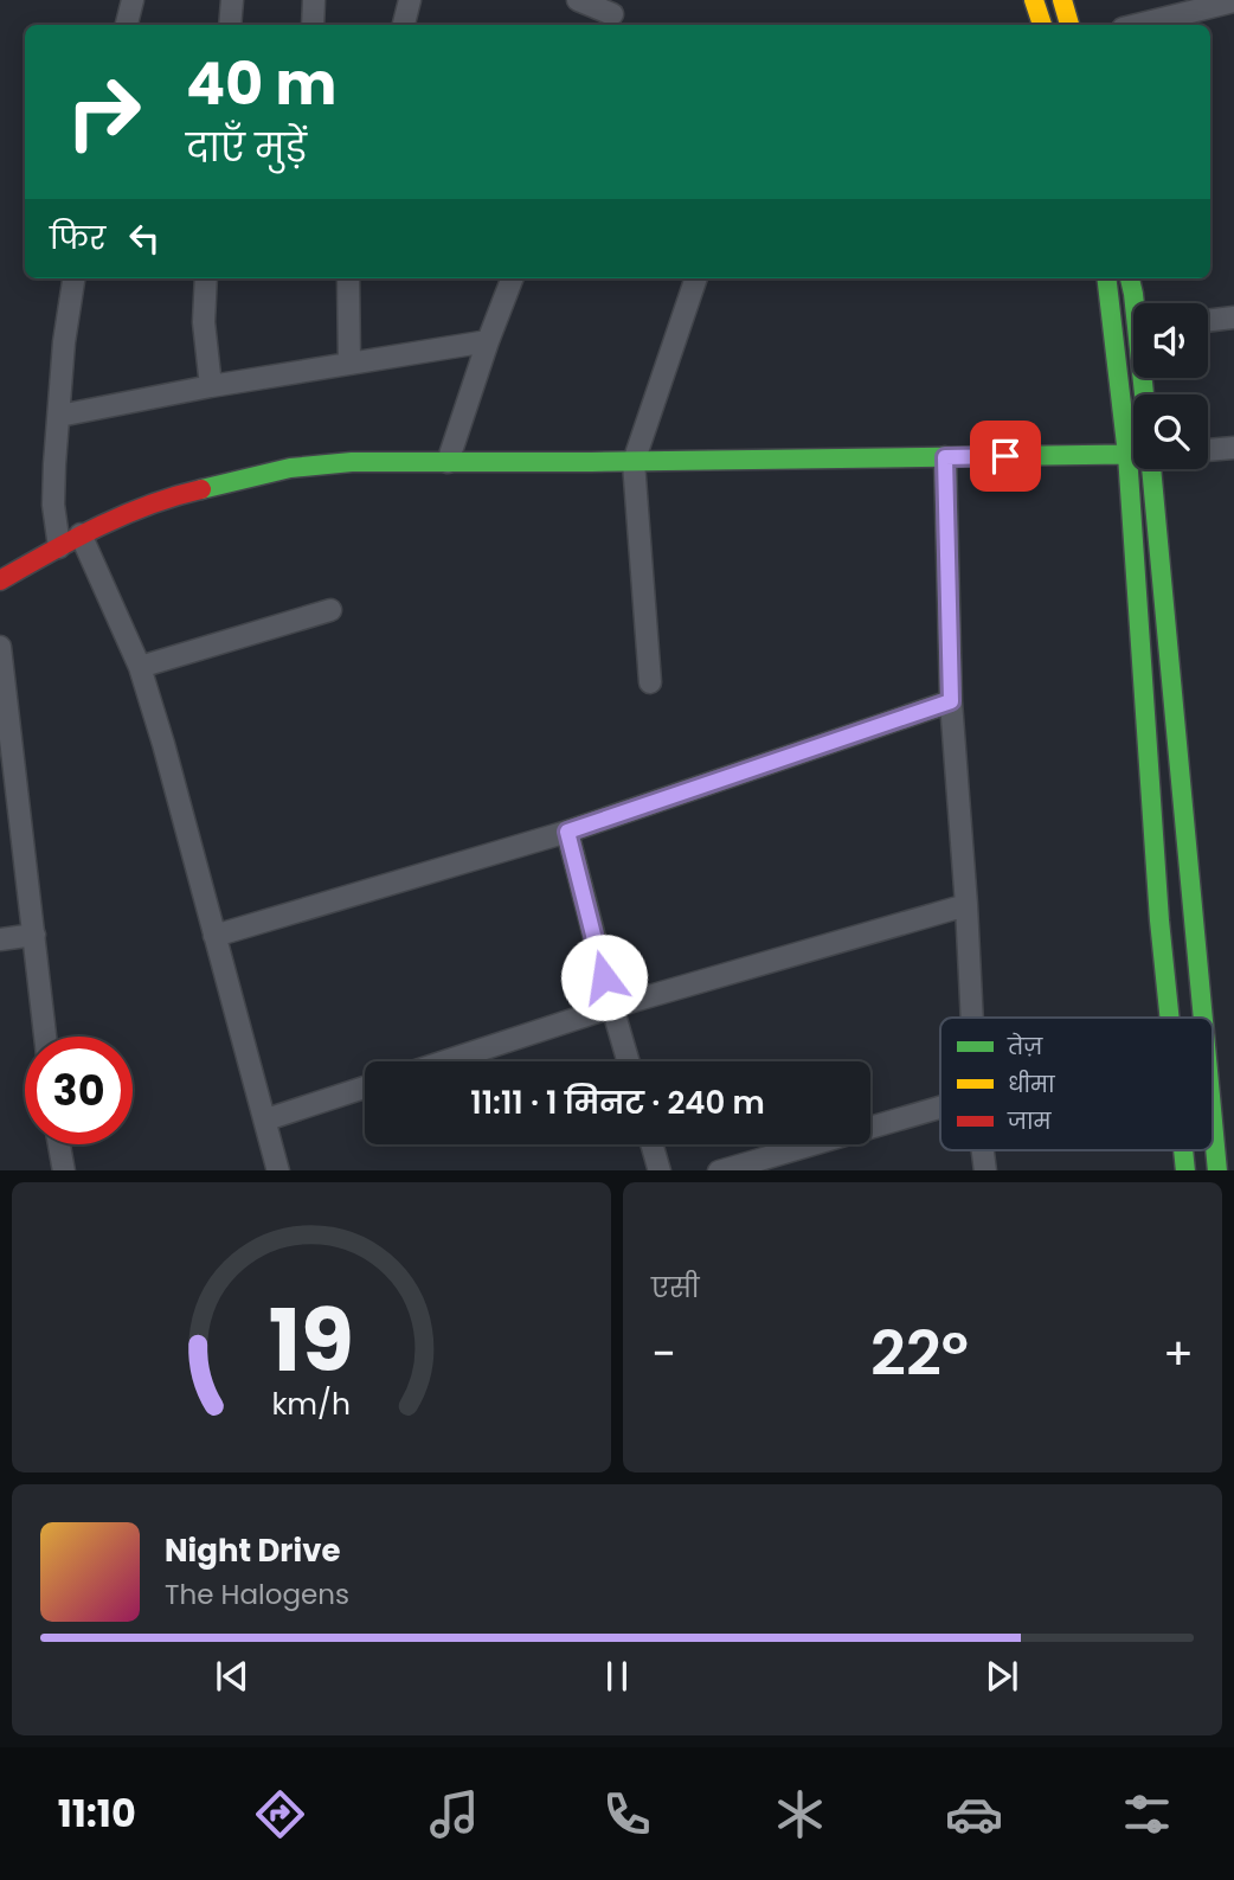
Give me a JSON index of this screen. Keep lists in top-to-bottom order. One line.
{"legend":["तेज़","धीमा","जाम"],"page":{"turn":["40 m","दाएँ मुड़ें"],"then":"फिर","limit":"30","trip":"11:11 · 1 मिनट · 240 m","tile":"एसी","heat":["−","22°","+"],"song":["Night Drive","The Halogens"],"tabs":"11:10","gauge":["19","km/h"]}}
